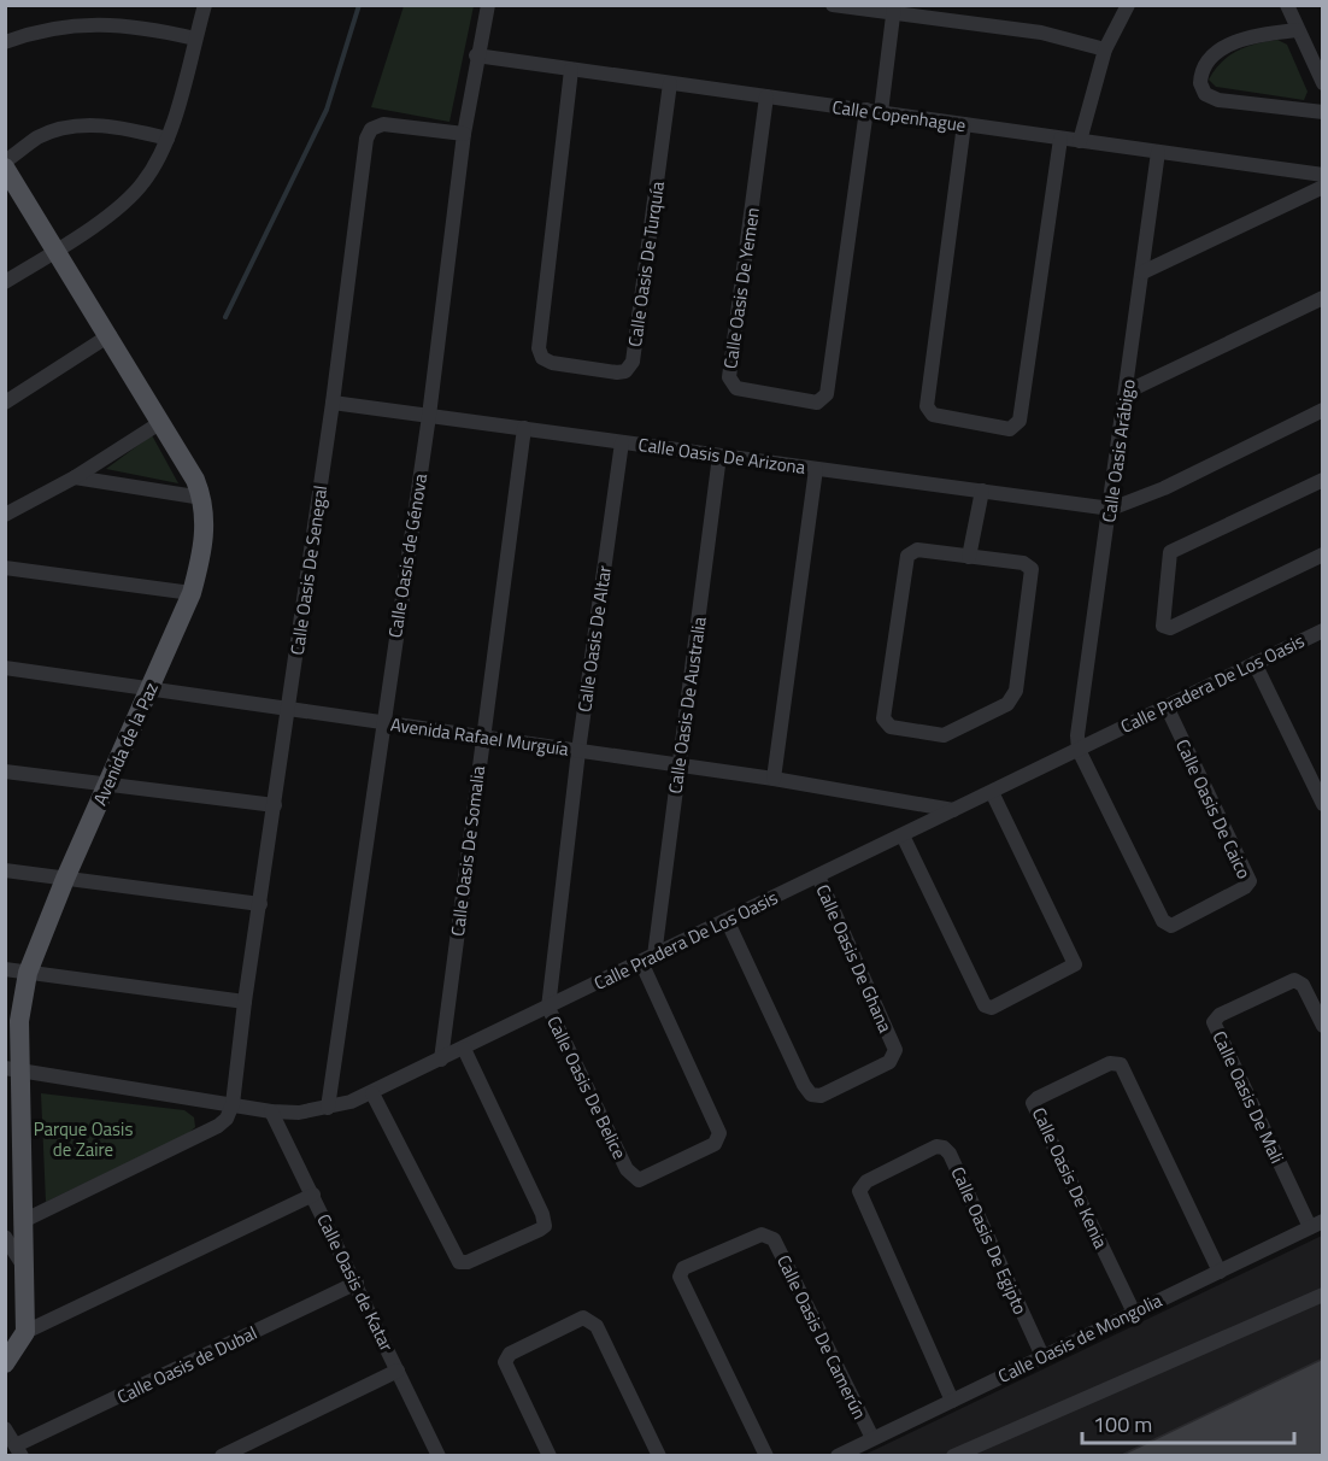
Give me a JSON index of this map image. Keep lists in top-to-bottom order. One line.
{"streets":{"main road":["Avenida de la Paz"],"street":["Calle Copenhague","Calle Oasis De Turquía","Calle Oasis De Yemen","Calle Oasis Arábigo","Calle Oasis De Arizona","Calle Oasis de Génova","Calle Oasis De Senegal","Calle Oasis De Altar","Calle Pradera De Los Oasis","Calle Oasis De Australia","Avenida Rafael Murguía","Calle Oasis De Caico","Calle Oasis De Somalia","Calle Oasis De Ghana","Calle Oasis De Belice","Calle Oasis De Mali","Calle Oasis De Kenia","Calle Oasis De Egipto","Calle Oasis de Katar","Calle Oasis De Camerún","Calle Oasis de Mongolia","Calle Oasis de Dubal"]},"crossings":[["Calle Copenhague","Calle Oasis De Turquía"],["Calle Copenhague","Calle Oasis De Yemen"],["Calle Copenhague","Calle Oasis Arábigo"],["Calle Copenhague","Calle Oasis de Génova"],["Calle Oasis Arábigo","Calle Oasis De Arizona"],["Calle Oasis Arábigo","Calle Pradera De Los Oasis"],["Calle Oasis Arábigo","Calle Oasis De Caico"],["Calle Oasis De Arizona","Calle Oasis de Génova"],["Calle Oasis De Arizona","Calle Oasis De Senegal"],["Calle Oasis De Arizona","Calle Oasis De Altar"],["Calle Oasis De Arizona","Calle Oasis De Australia"],["Calle Oasis De Arizona","Calle Oasis De Somalia"],["Calle Oasis de Génova","Calle Oasis De Senegal"],["Calle Oasis de Génova","Calle Pradera De Los Oasis"],["Calle Oasis de Génova","Avenida Rafael Murguía"],["Calle Oasis De Senegal","Calle Pradera De Los Oasis"],["Calle Oasis De Senegal","Avenida Rafael Murguía"],["Calle Oasis De Altar","Calle Pradera De Los Oasis"],["Calle Oasis De Altar","Avenida Rafael Murguía"],["Calle Oasis De Altar","Calle Oasis De Belice"],["Calle Pradera De Los Oasis","Calle Oasis De Australia"],["Calle Pradera De Los Oasis","Avenida Rafael Murguía"],["Calle Pradera De Los Oasis","Avenida de la Paz"],["Calle Pradera De Los Oasis","Calle Oasis De Caico"],["Calle Pradera De Los Oasis","Calle Oasis De Somalia"],["Calle Pradera De Los Oasis","Calle Oasis De Ghana"],["Calle Pradera De Los Oasis","Calle Oasis De Belice"],["Calle Pradera De Los Oasis","Calle Oasis de Katar"],["Calle Oasis De Australia","Avenida Rafael Murguía"],["Calle Oasis De Australia","Calle Oasis De Belice"],["Avenida Rafael Murguía","Avenida de la Paz"],["Avenida Rafael Murguía","Calle Oasis De Somalia"],["Calle Oasis De Mali","Calle Oasis de Mongolia"],["Calle Oasis De Kenia","Calle Oasis de Mongolia"],["Calle Oasis De Egipto","Calle Oasis de Mongolia"],["Calle Oasis de Katar","Calle Oasis de Dubal"],["Calle Oasis De Camerún","Calle Oasis de Mongolia"]],"parks":["Parque Oasis de Zaire"],"scale_bar":"100 m"}
